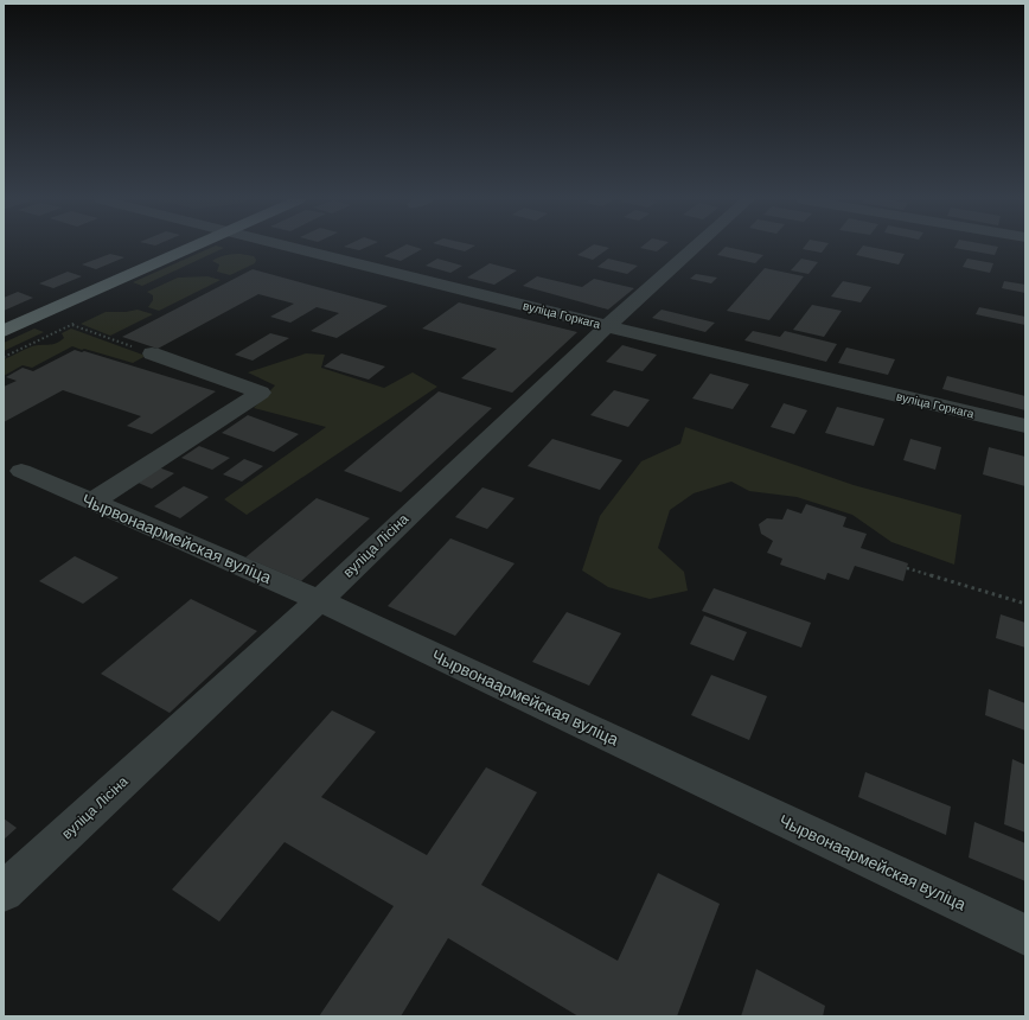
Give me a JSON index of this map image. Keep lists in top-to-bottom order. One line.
{"streets":{"street":["вуліца Горкага","Чырвонаармейская вуліца","вуліца Лісіна"]},"crossings":[["вуліца Горкага","вуліца Лісіна"],["Чырвонаармейская вуліца","вуліца Лісіна"]]}
